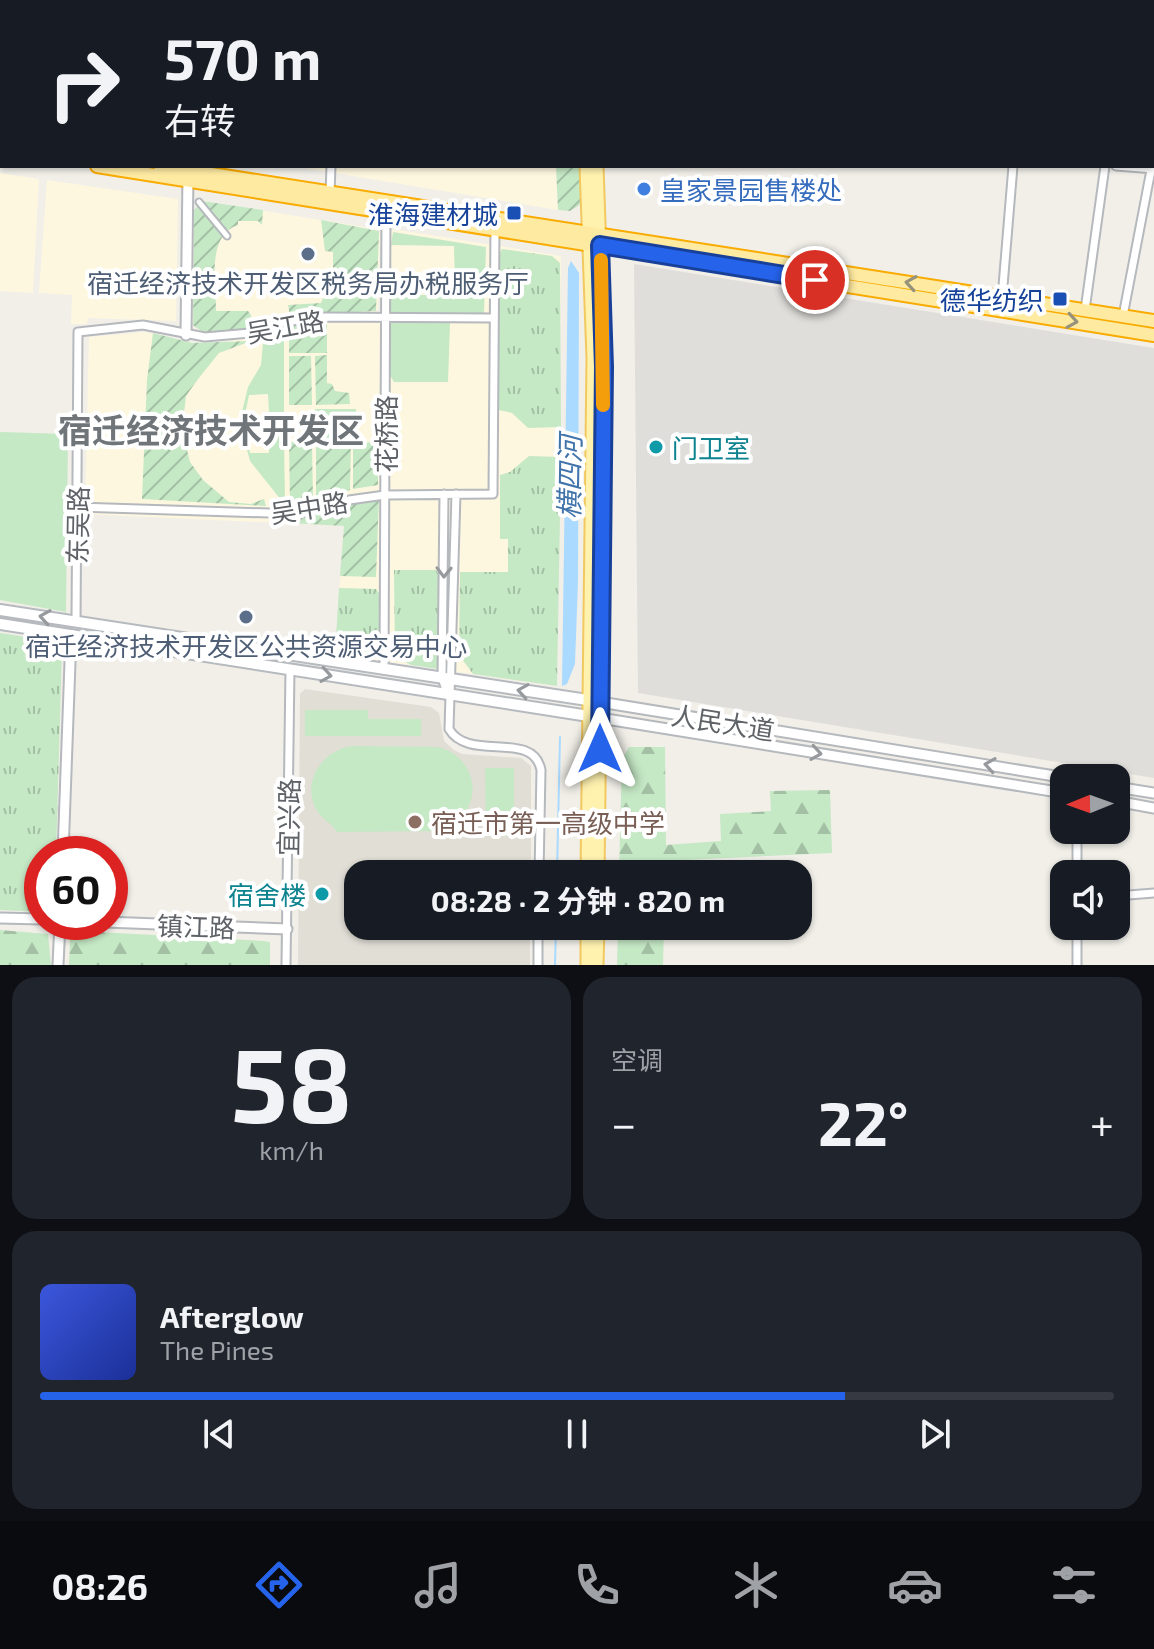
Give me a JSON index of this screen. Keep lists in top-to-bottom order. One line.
{"streets":{"main road":["人民大道"],"street":["吴江路","花桥路","吴中路","东吴路","宜兴路","镇江路"]},"crossings":[["吴江路","花桥路"],["吴江路","吴中路"],["吴江路","东吴路"],["花桥路","吴中路"],["花桥路","人民大道"],["吴中路","东吴路"],["东吴路","人民大道"],["人民大道","宜兴路"],["宜兴路","镇江路"]],"districts":["宿迁经济技术开发区"],"water":["横四河"],"places":{"other":["皇家景园售楼处","宿迁经济技术开发区税务局办税服务厅","门卫室","宿迁经济技术开发区公共资源交易中心","宿迁市第一高级中学","宿舍楼"],"transit":["淮海建材城","德华纺织"]},"north":"left","page":{"turn":["570 m","右转"],"limit":"60","trip":"08:28 · 2 分钟 · 820 m","tile":[["58","km/h"],"空调"],"heat":["−","22°","+"],"song":["Afterglow","The Pines"],"tabs":"08:26"}}
